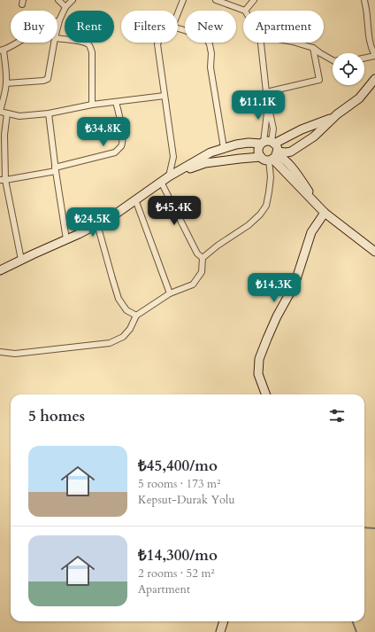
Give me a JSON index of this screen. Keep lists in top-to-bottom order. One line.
{"page":{"chip":["Buy","Rent","Filters","New","Apartment"],"price":["₺11.1K","₺34.8K","₺45.4K","₺24.5K","₺14.3K"],"heading":"5 homes","list":[{"name":"₺45,400/mo","note":"5 rooms · 173 m² · Kepsut-Durak Yolu"},{"name":"₺14,300/mo","note":"2 rooms · 52 m² · Apartment"}]}}
